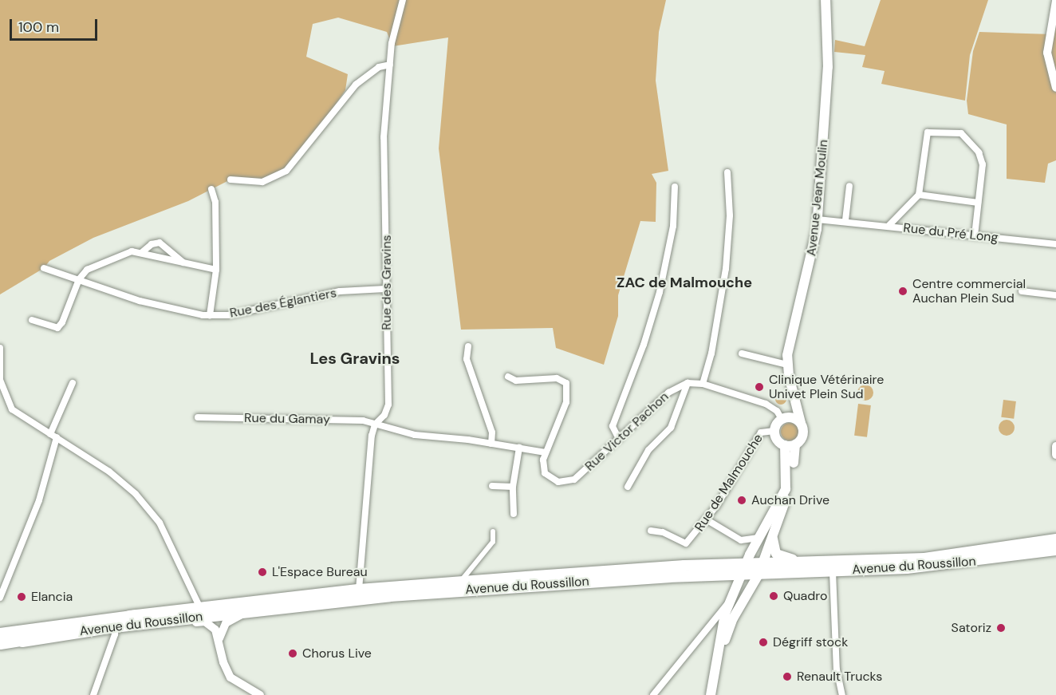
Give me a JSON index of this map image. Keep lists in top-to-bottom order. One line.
{"streets":{"main road":["Avenue Jean Moulin","Avenue du Roussillon"],"street":["Rue du Pré Long","Rue des Gravins","Rue des Églantiers","Rue du Gamay","Rue Victor Pachon","Rue de Malmouche"]},"crossings":[["Avenue Jean Moulin","Rue du Pré Long"],["Avenue Jean Moulin","Rue de Malmouche"],["Rue des Gravins","Rue des Églantiers"],["Rue des Gravins","Rue du Gamay"],["Rue des Gravins","Avenue du Roussillon"],["Rue du Gamay","Rue Victor Pachon"]],"districts":["ZAC de Malmouche","Les Gravins"],"places":["Centre commercial Auchan Plein Sud","Clinique Vétérinaire Univet Plein Sud","Auchan Drive","L'Espace Bureau","Quadro","Elancia","Satoriz","Dégriff stock","Chorus Live","Renault Trucks"],"scale_bar":"100 m"}
